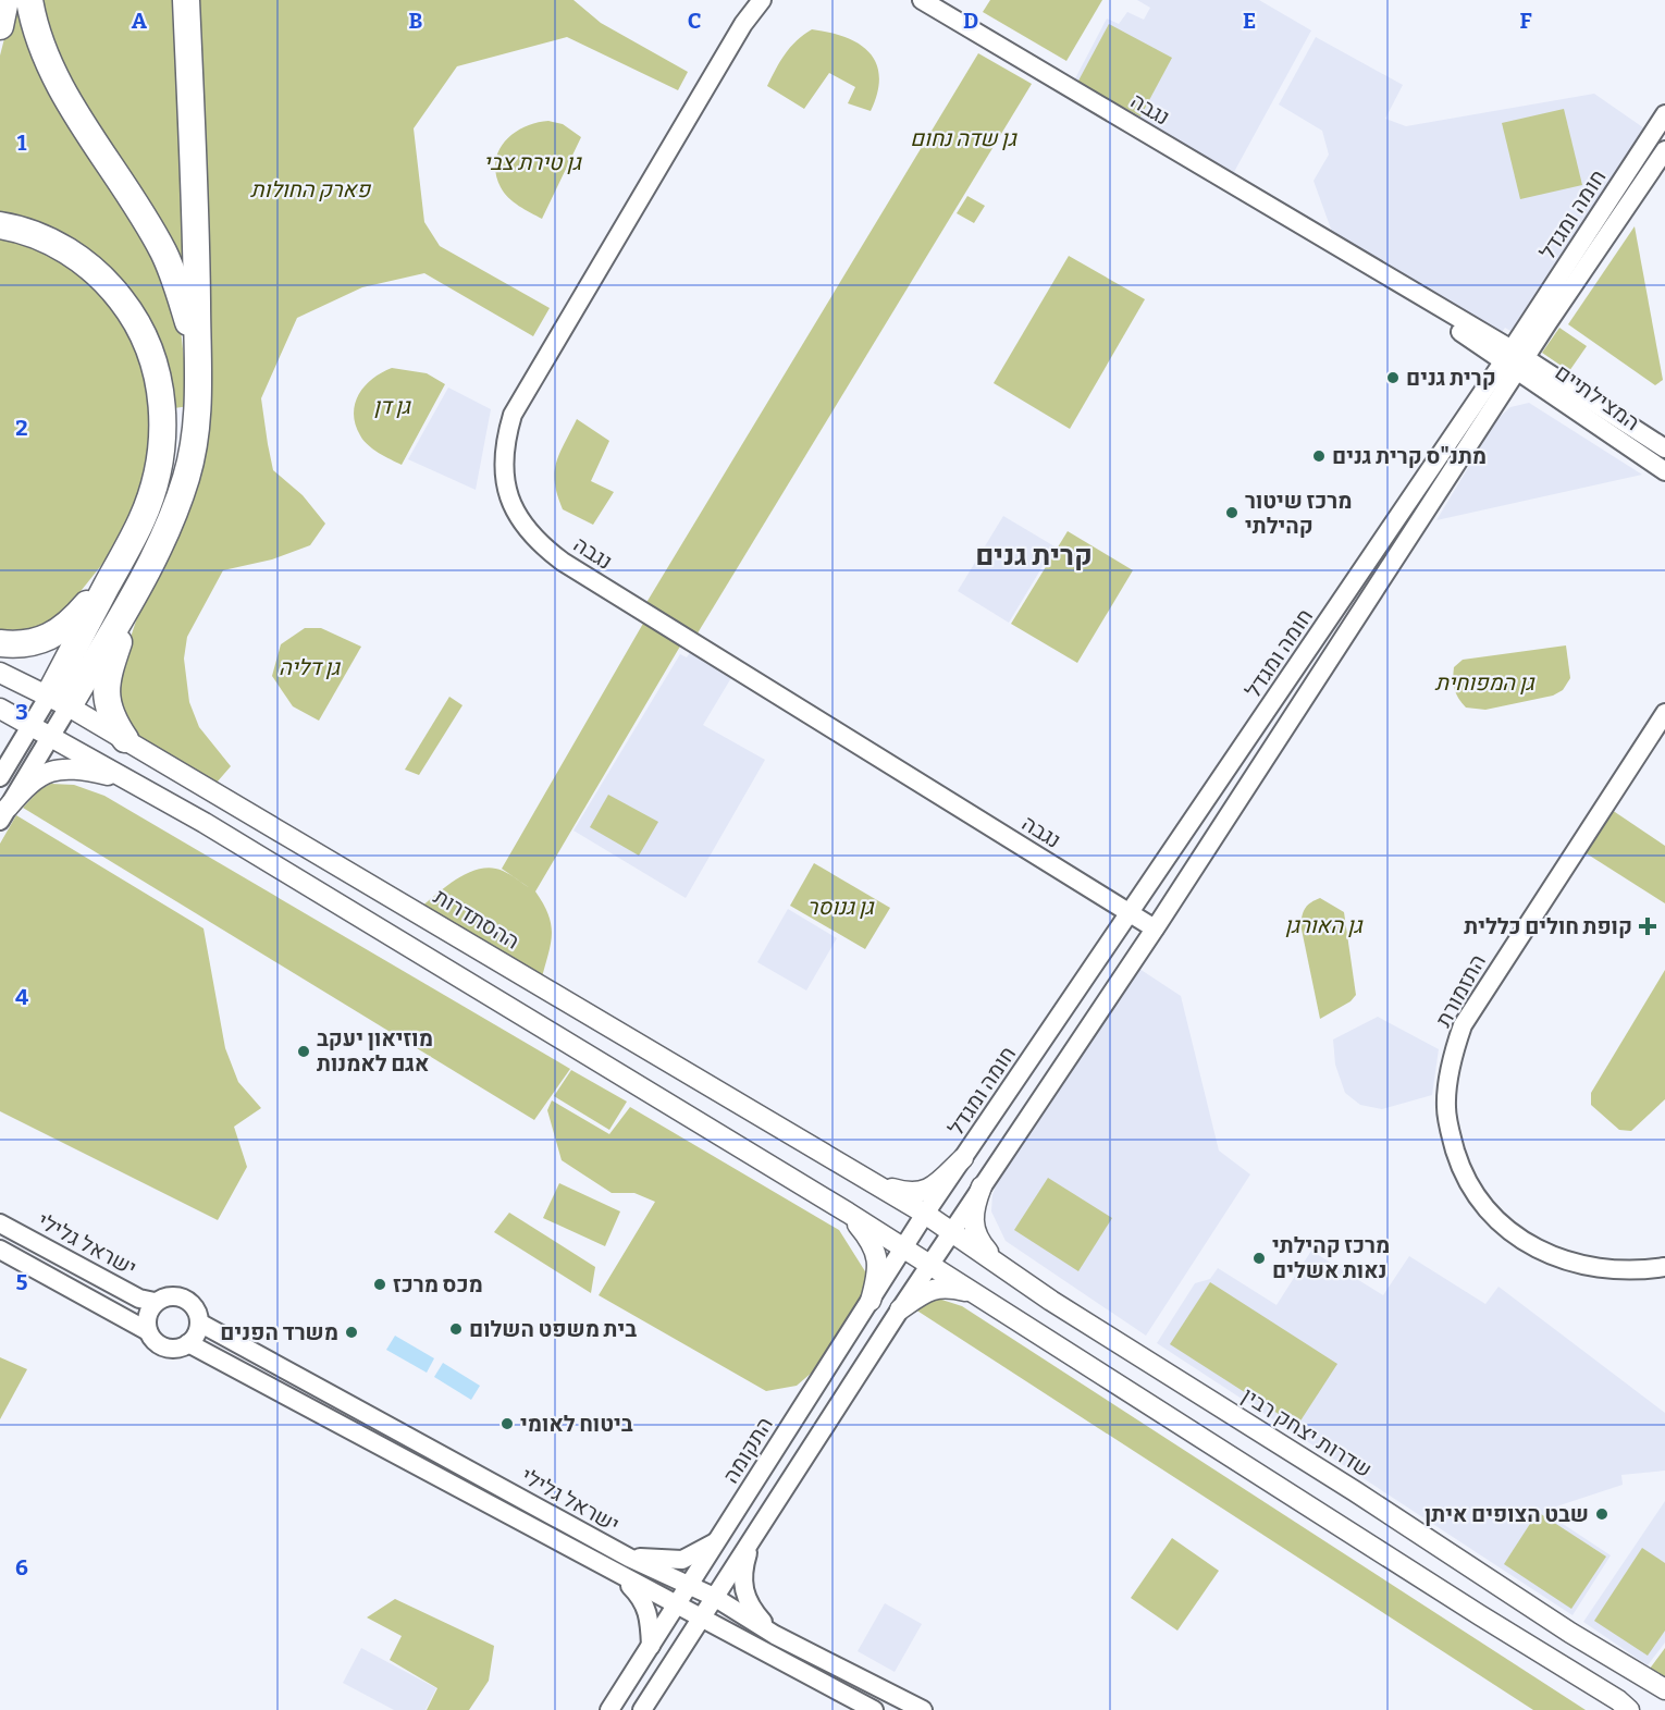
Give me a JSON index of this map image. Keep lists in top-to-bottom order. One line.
{"streets":{"main road":["ההסתדרות","שדרות יצחק רבין"],"street":["נגבה","חומה ומגדל","המצילתיים","התזמורת","ישראל גלילי","התקומה"]},"crossings":[["נגבה","חומה ומגדל"],["נגבה","המצילתיים"],["חומה ומגדל","המצילתיים"],["חומה ומגדל","ההסתדרות"],["חומה ומגדל","שדרות יצחק רבין"],["חומה ומגדל","התקומה"],["ההסתדרות","שדרות יצחק רבין"],["ההסתדרות","התקומה"],["ישראל גלילי","התקומה"],["שדרות יצחק רבין","התקומה"]],"districts":["קרית גנים"],"parks":["גן שדה נחום","גן טירת צבי","פארק החולות","גן דן","גן דליה","גן המפוחית","גן גנוסר","גן האורגן"],"places":{"other":["קרית גנים","מתנ\"ס קרית גנים","מרכז שיטור קהילתי","מוזיאון יעקב אגם לאמנות","מרכז קהילתי נאות אשלים","מכס מרכז","בית משפט השלום","משרד הפנים","ביטוח לאומי","שבט הצופים איתן"],"health":["קופת חולים כללית"]},"grid":{"columns":["A","B","C","D","E","F"],"rows":["1","2","3","4","5","6"]}}
